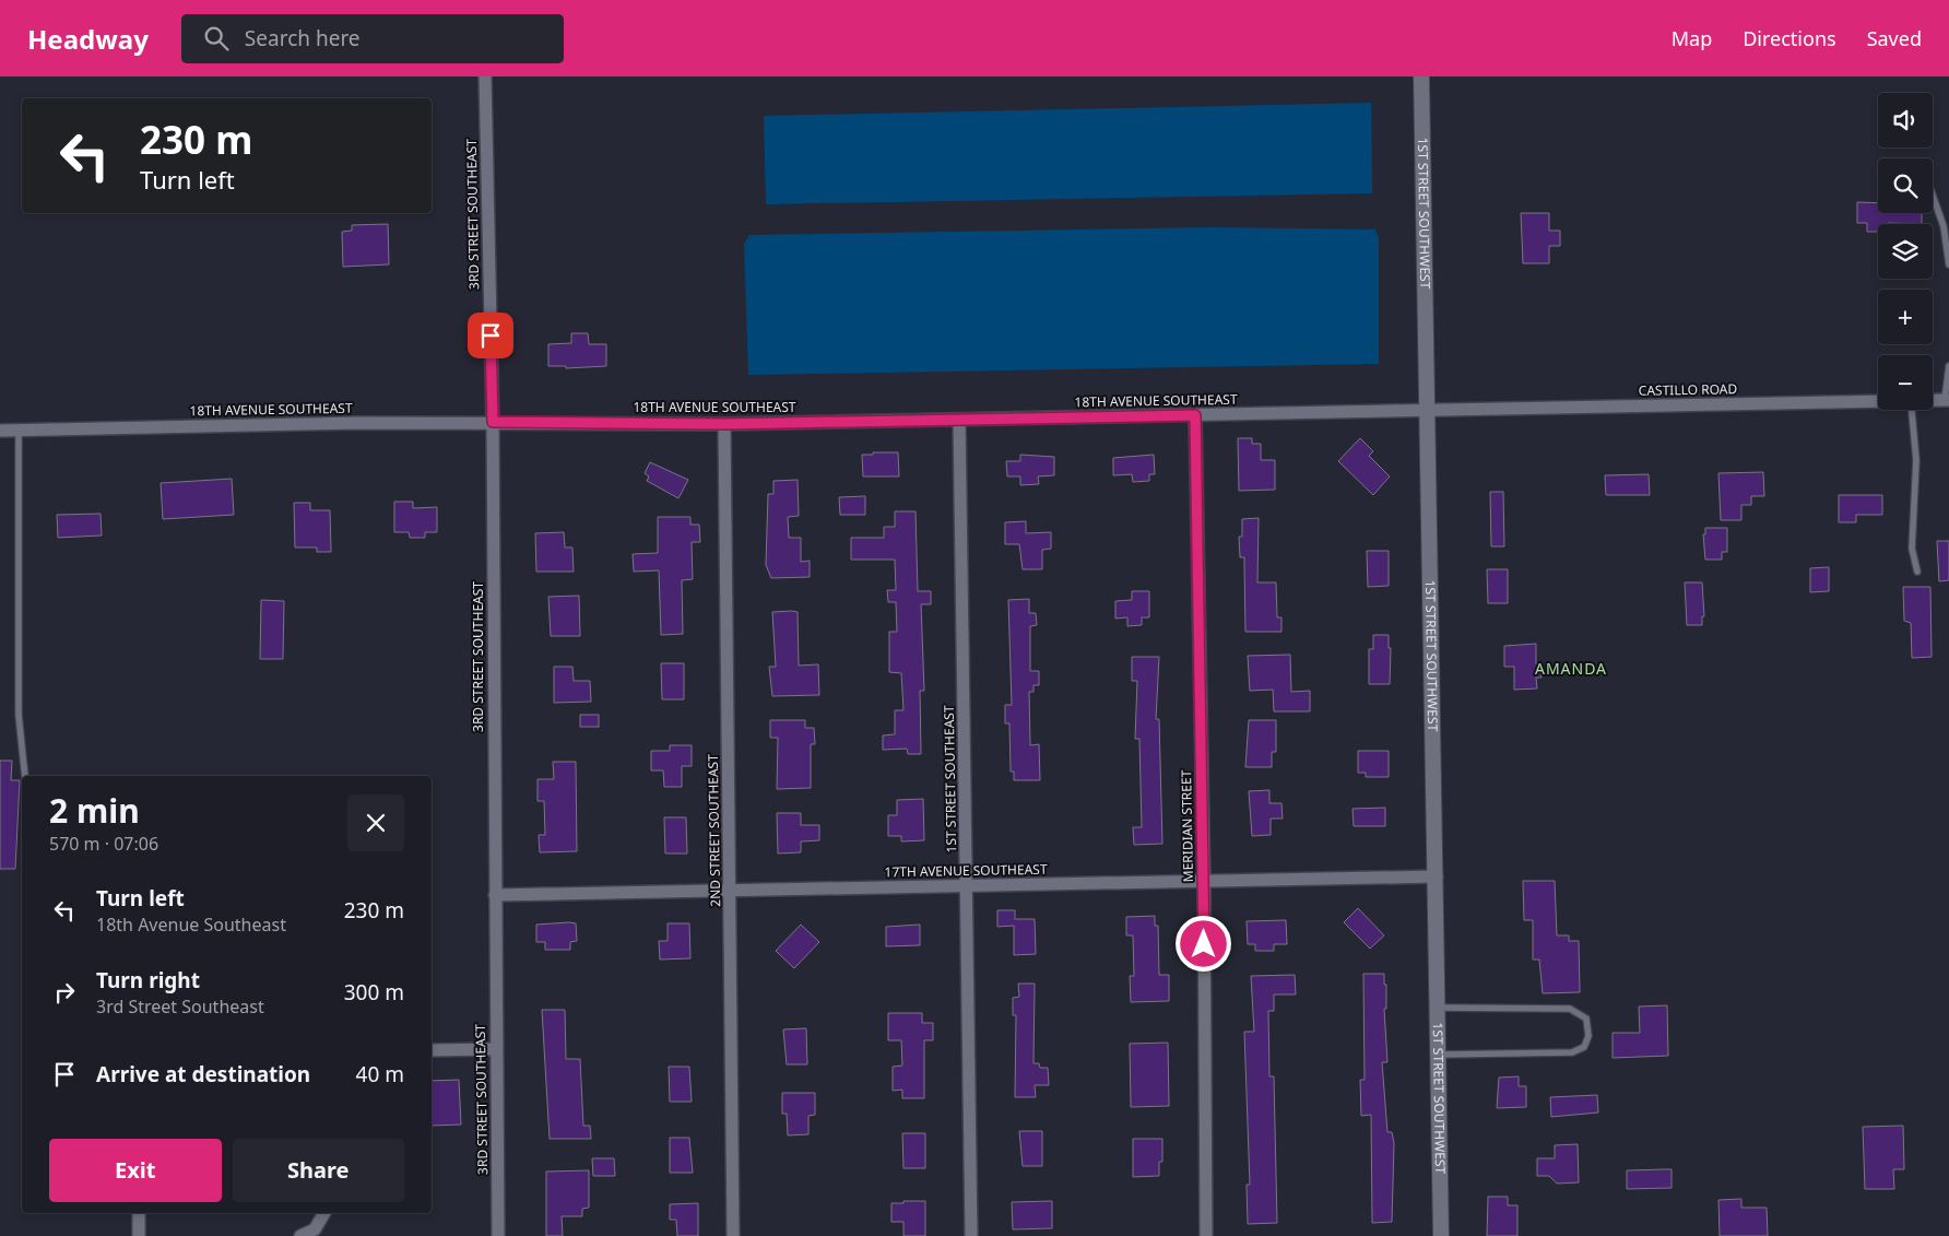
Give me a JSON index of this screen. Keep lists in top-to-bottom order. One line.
{"streets":{"street":["3RD STREET SOUTHEAST","1ST STREET SOUTHWEST","CASTILLO ROAD","18TH AVENUE SOUTHEAST","1ST STREET SOUTHEAST","MERIDIAN STREET","2ND STREET SOUTHEAST","17TH AVENUE SOUTHEAST"]},"crossings":[["3RD STREET SOUTHEAST","18TH AVENUE SOUTHEAST"],["3RD STREET SOUTHEAST","17TH AVENUE SOUTHEAST"],["1ST STREET SOUTHWEST","CASTILLO ROAD"],["1ST STREET SOUTHWEST","18TH AVENUE SOUTHEAST"],["1ST STREET SOUTHWEST","17TH AVENUE SOUTHEAST"],["CASTILLO ROAD","18TH AVENUE SOUTHEAST"],["18TH AVENUE SOUTHEAST","1ST STREET SOUTHEAST"],["18TH AVENUE SOUTHEAST","MERIDIAN STREET"],["18TH AVENUE SOUTHEAST","2ND STREET SOUTHEAST"],["1ST STREET SOUTHEAST","17TH AVENUE SOUTHEAST"],["MERIDIAN STREET","17TH AVENUE SOUTHEAST"],["2ND STREET SOUTHEAST","17TH AVENUE SOUTHEAST"]],"districts":["AMANDA"],"page":{"header":"Headway","search":"Search here","nav":["Map","Directions","Saved"],"map_buttons":["+","−"],"turn":["230 m","Turn left"],"heading":["2 min","570 m · 07:06"],"list":[{"name":"Turn left","note":"18th Avenue Southeast","value":"230 m"},{"name":"Turn right","note":"3rd Street Southeast","value":"300 m"},{"name":"Arrive at destination","value":"40 m"}],"buttons":["Exit","Share"]}}
